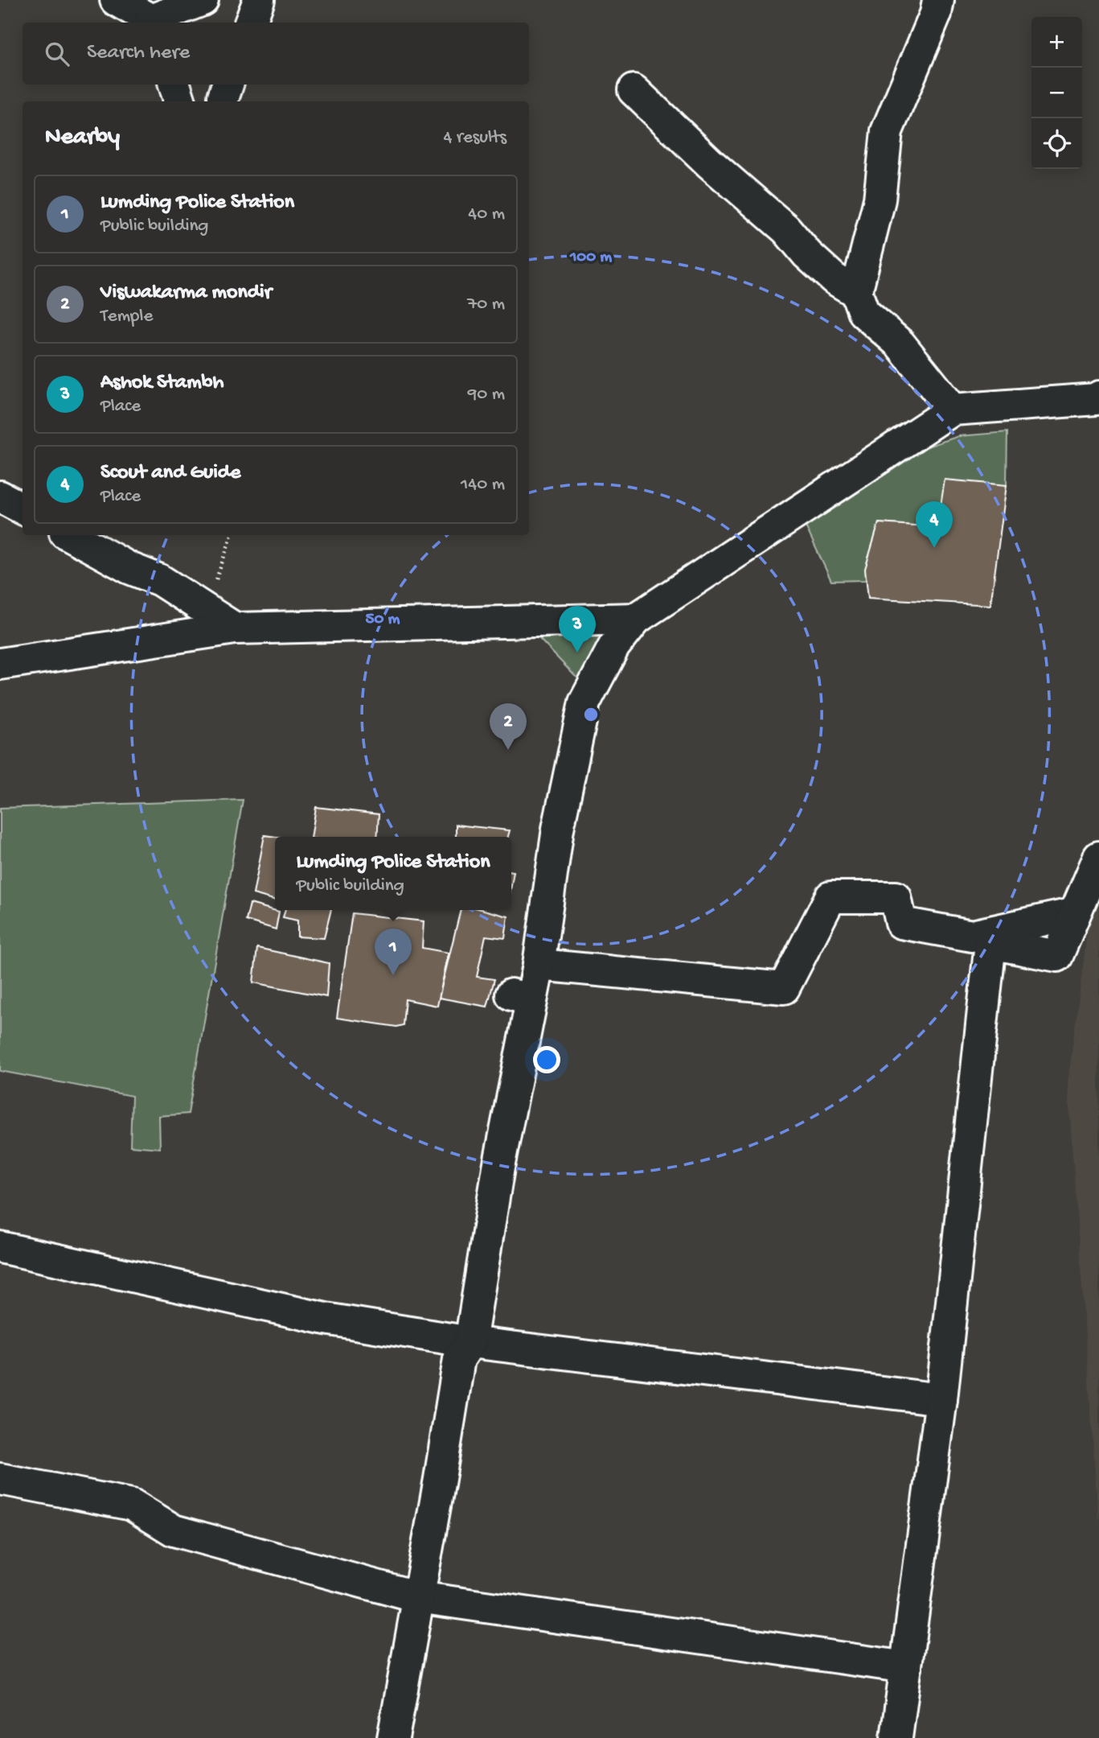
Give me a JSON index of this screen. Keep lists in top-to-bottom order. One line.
{"page":{"map_buttons":["+","−"],"search":"Search here","heading":["Nearby","4 results"],"list":[{"mark":"1","name":"Lumding Police Station","note":"Public building","value":"40 m"},{"mark":"2","name":"Viswakarma mondir","note":"Temple","value":"70 m"},{"mark":"3","name":"Ashok Stambh","note":"Place","value":"90 m"},{"mark":"4","name":"Scout and Guide","note":"Place","value":"140 m"}],"pins":["4","3","2","1"],"popup":["Lumding Police Station","Public building"]},"rings":["100 m","50 m"]}
